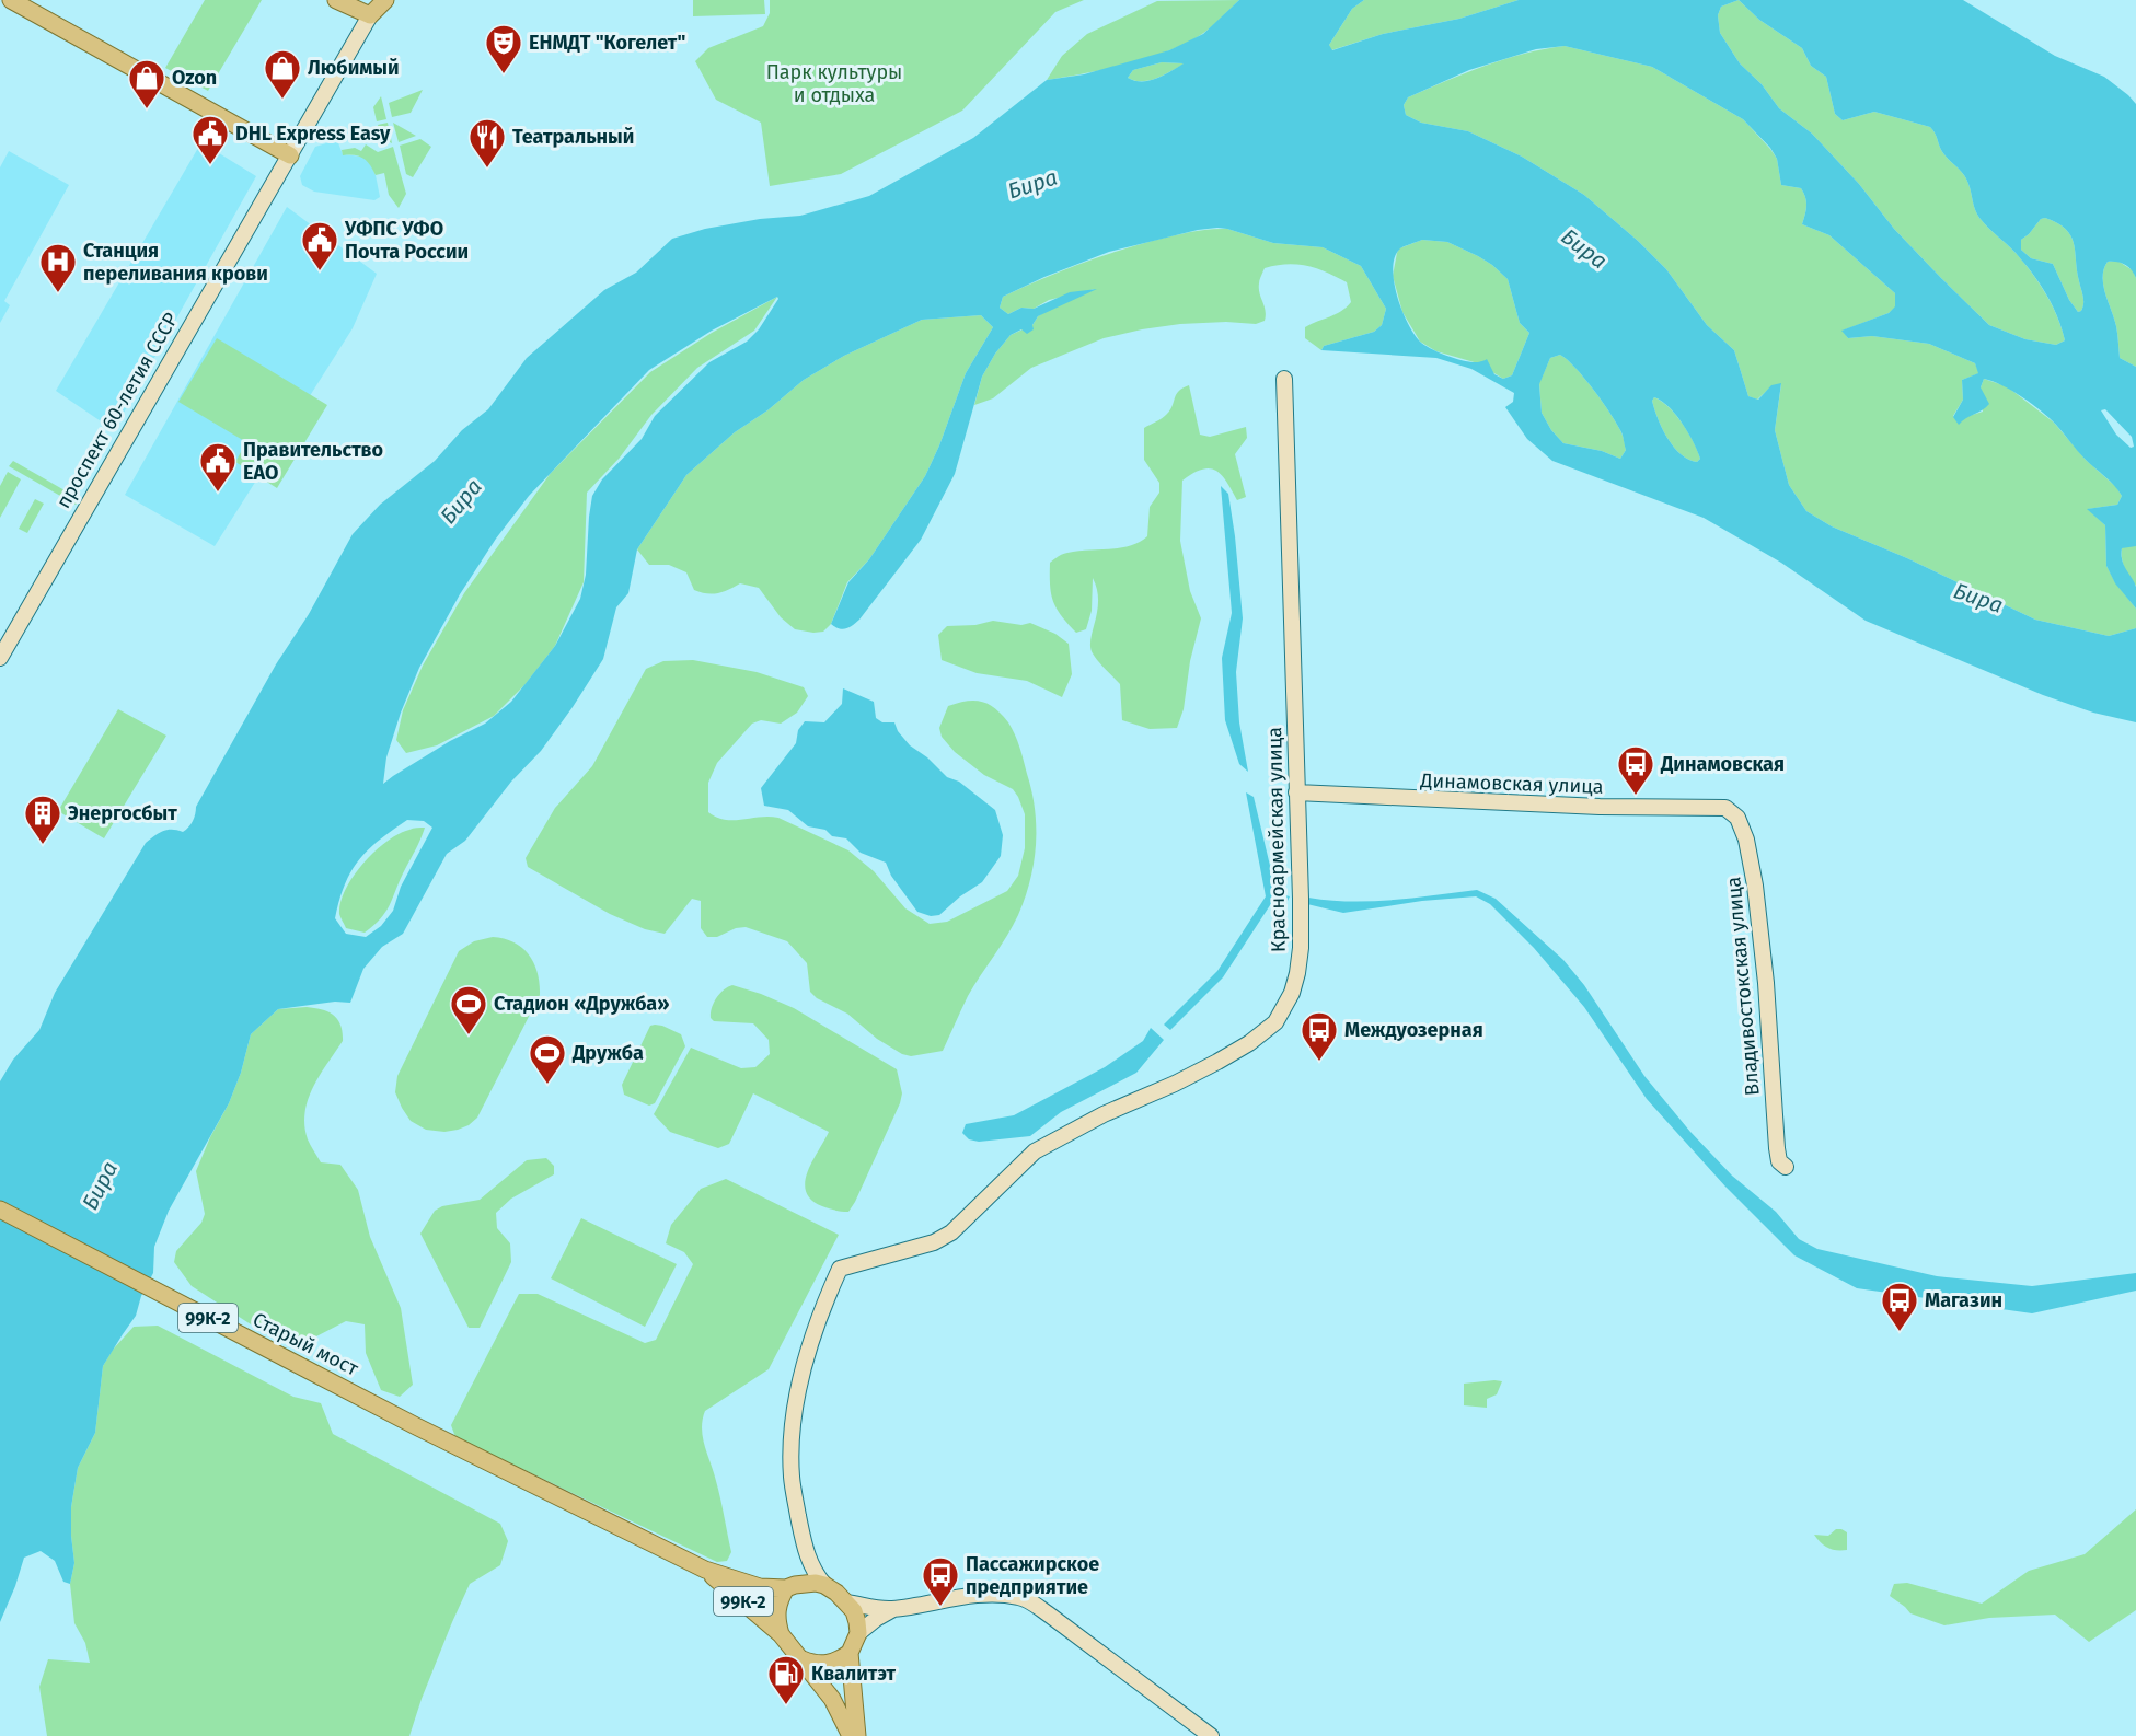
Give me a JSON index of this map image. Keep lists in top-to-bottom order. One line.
{"streets":{"main road":["проспект 60-летия СССР","99К-2","Старый мост"],"street":["Динамовская улица","Красноармейская улица","Владивостокская улица"]},"crossings":[["Динамовская улица","Красноармейская улица"],["Динамовская улица","Владивостокская улица"],["99К-2","Старый мост"]],"water":["Бира"],"parks":["Парк культуры и отдыха"],"places":{"theatre":["ЕНМДТ \"Когелет\""],"shop":["Любимый","Ozon"],"public building":["DHL Express Easy","УФПС УФО Почта России","Правительство ЕАО"],"restaurant":["Театральный"],"hospital":["Станция переливания крови"],"bus stop":["Динамовская","Междуозерная","Магазин","Пассажирское предприятие"],"building":["Энергосбыт"],"sports":["Стадион «Дружба»","Дружба"],"fuel station":["Квалитэт"]}}
